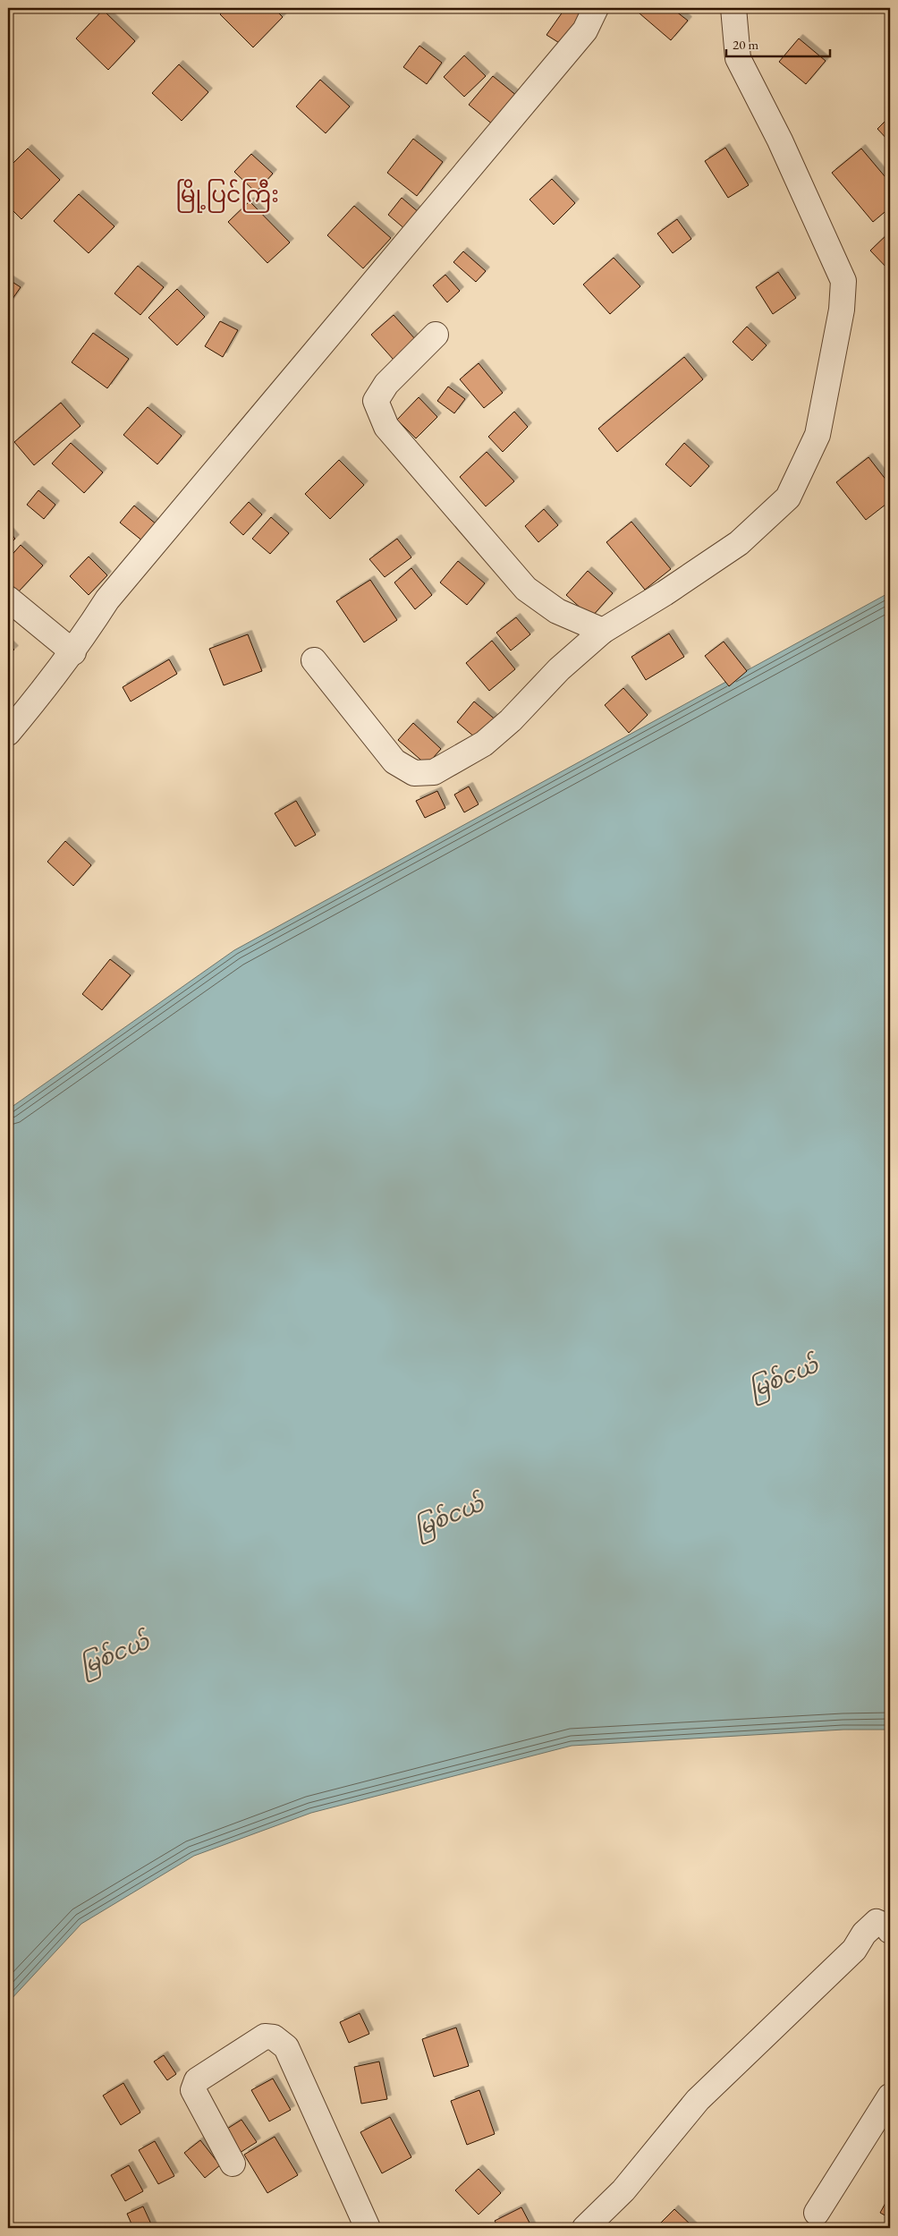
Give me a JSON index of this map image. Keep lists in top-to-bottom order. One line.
{"districts":["မြို့ပြင်ကြီး"],"water":["မြစ်ငယ်"],"scale_bar":"20 m"}
